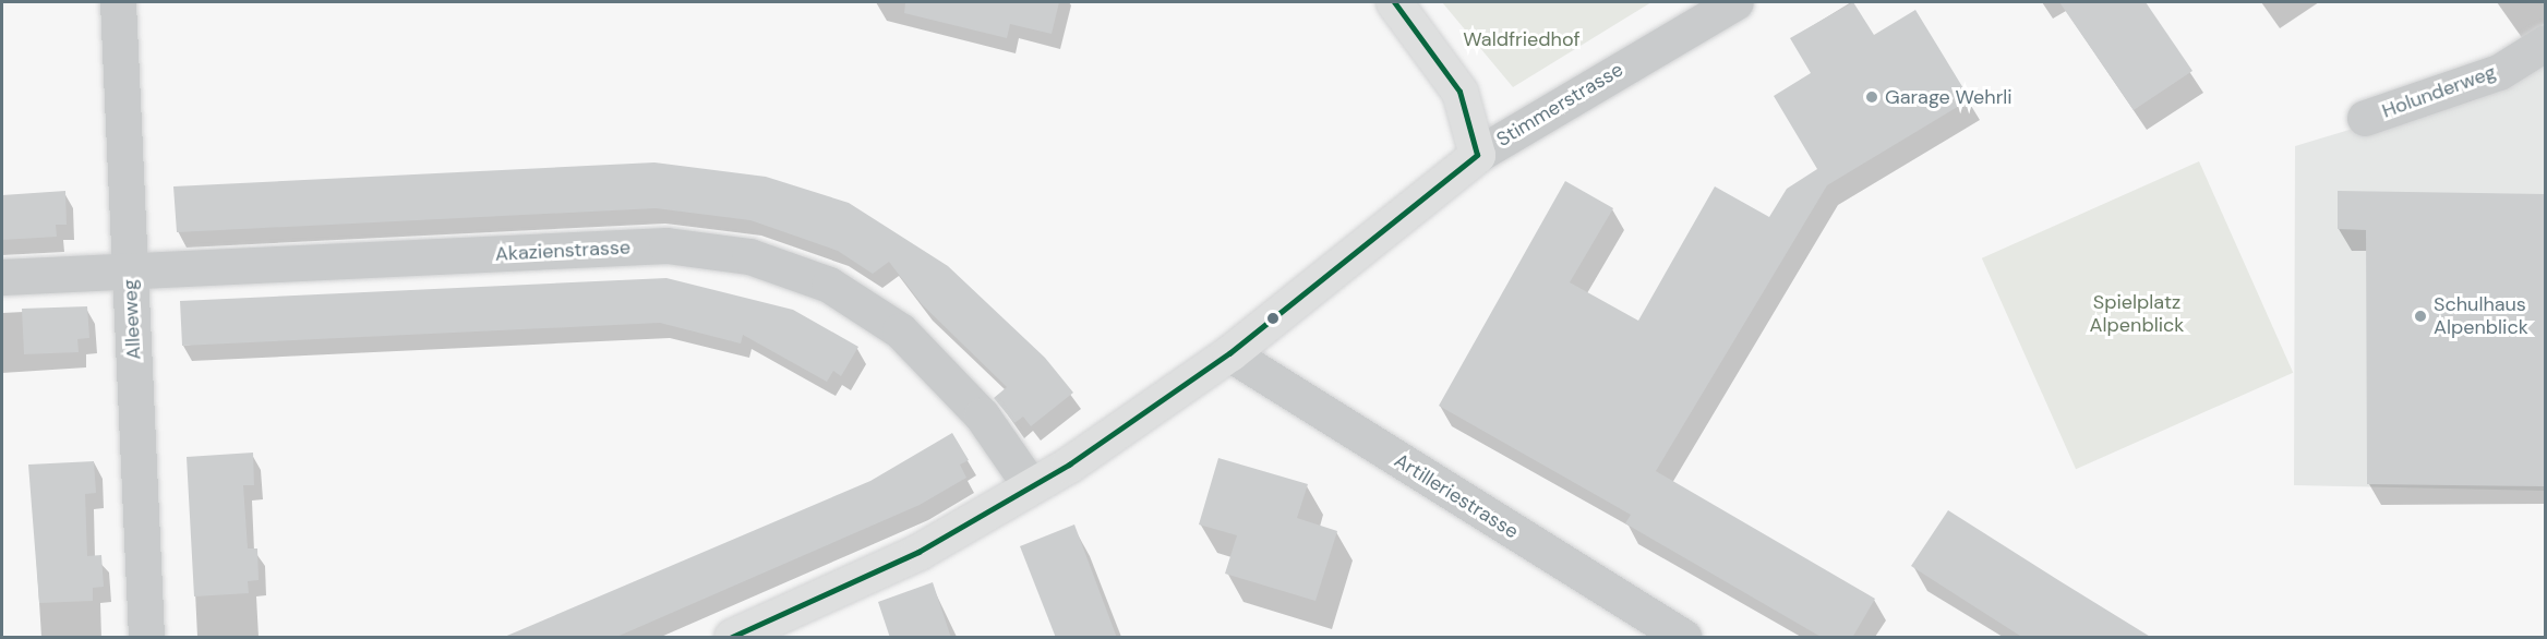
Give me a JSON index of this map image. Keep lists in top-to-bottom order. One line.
{"streets":{"street":["Holunderweg","Stimmerstrasse","Akazienstrasse","Alleeweg","Artilleriestrasse"]},"crossings":[["Stimmerstrasse","Akazienstrasse"],["Stimmerstrasse","Artilleriestrasse"],["Akazienstrasse","Alleeweg"]],"parks":["Waldfriedhof","Spielplatz Alpenblick"],"places":["Garage Wehrli","Schulhaus Alpenblick"]}
